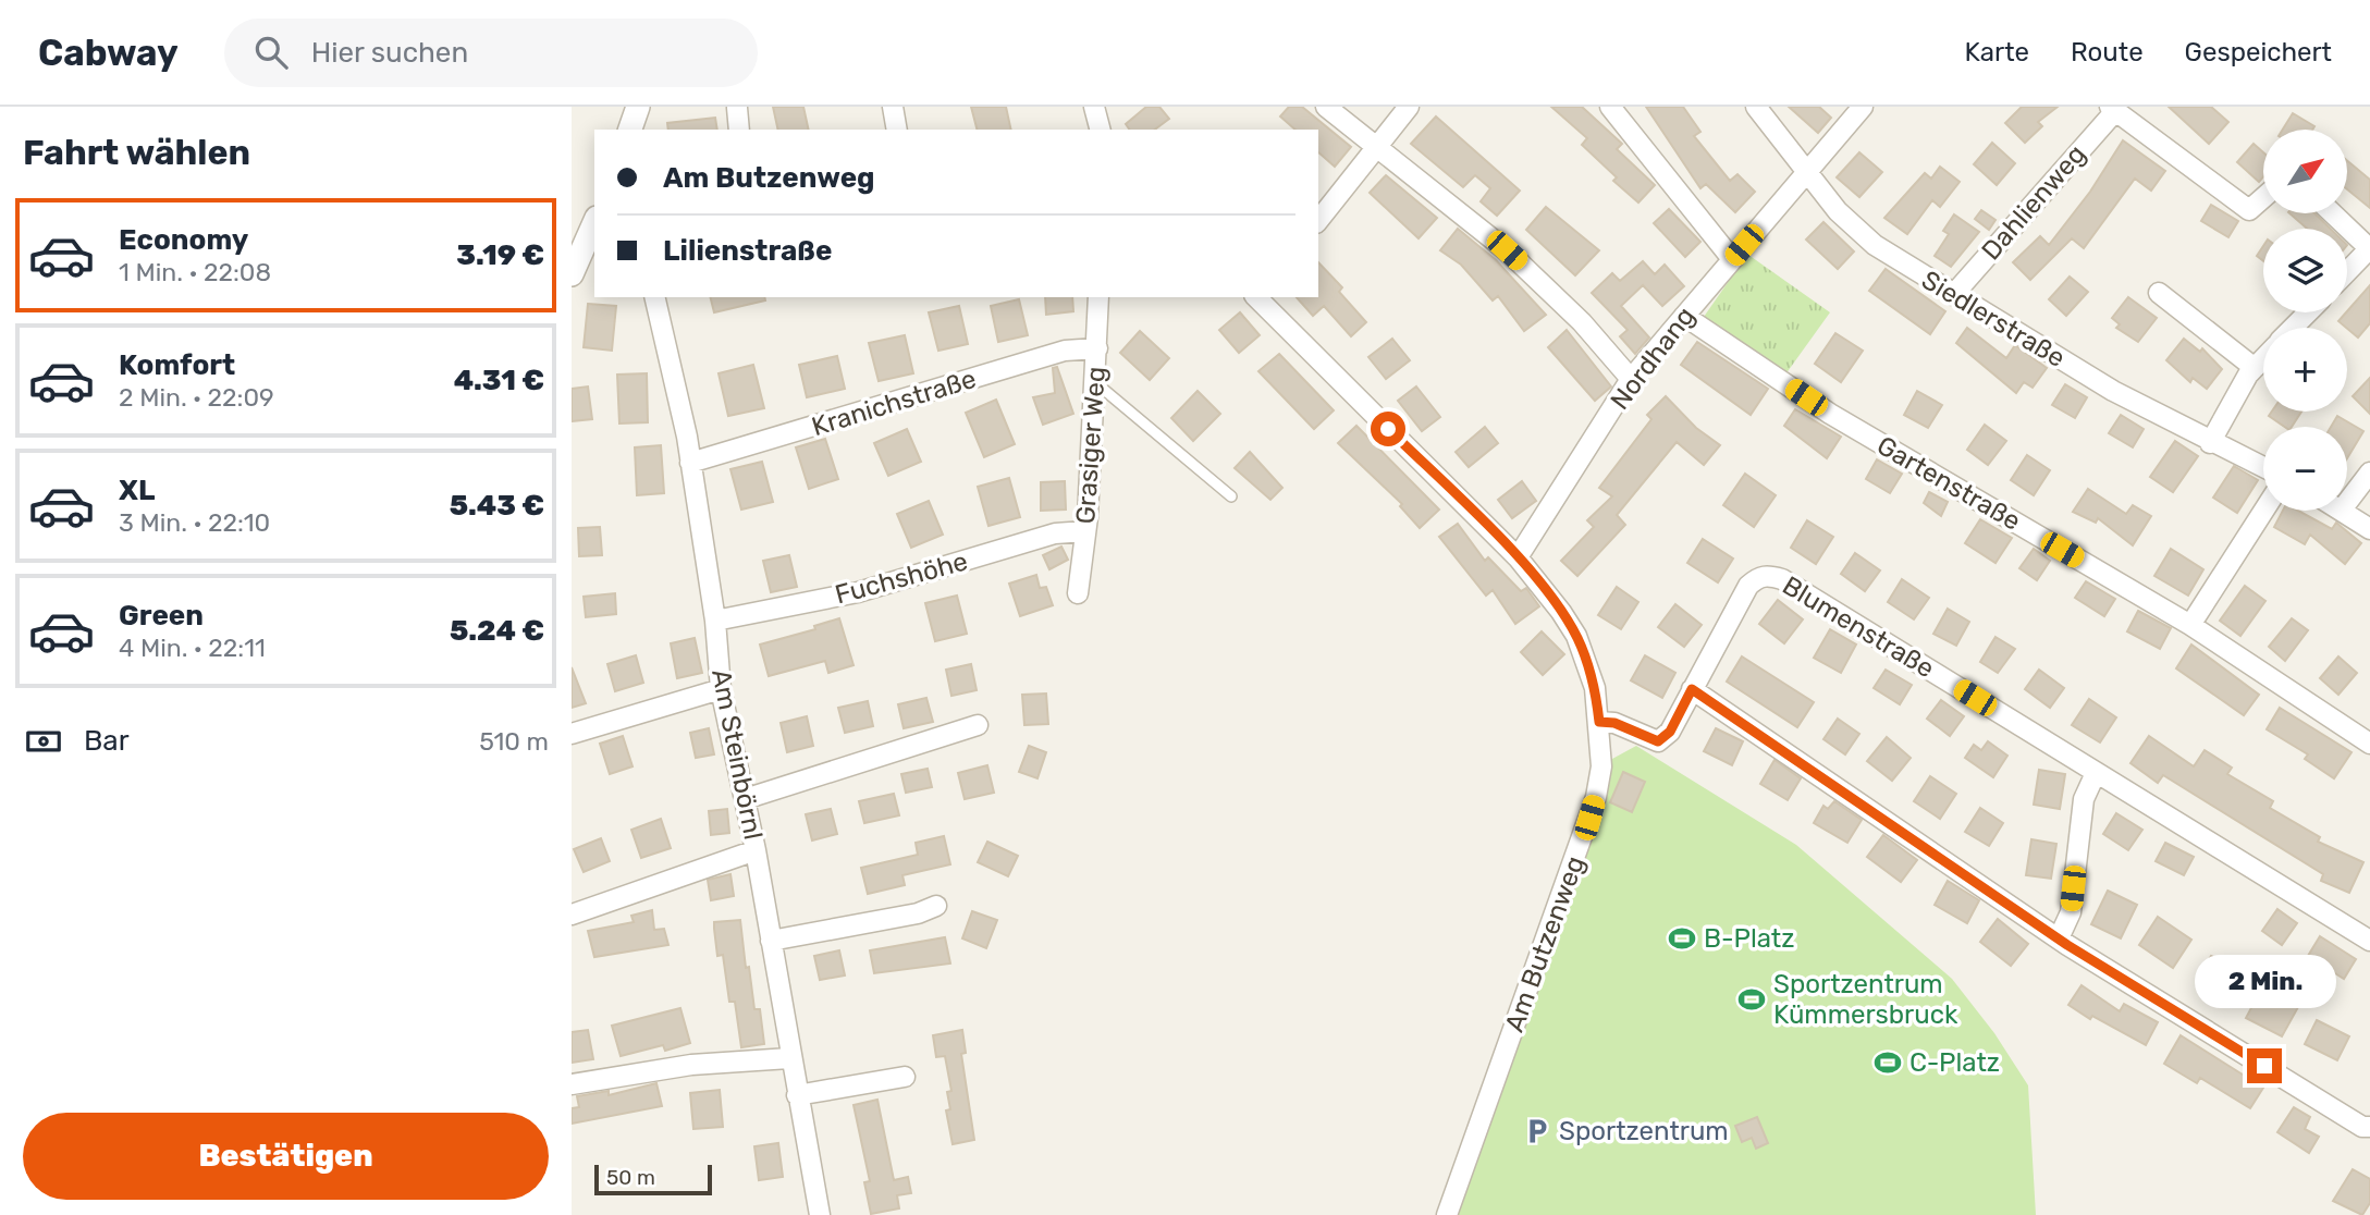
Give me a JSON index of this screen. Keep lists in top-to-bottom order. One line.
{"streets":{"street":["Dahlienweg","Siedlerstraße","Nordhang","Kranichstraße","Grasiger Weg","Gartenstraße","Fuchshöhe","Blumenstraße","Am Steinbörnl","Am Butzenweg"]},"crossings":[["Dahlienweg","Siedlerstraße"],["Siedlerstraße","Nordhang"],["Nordhang","Gartenstraße"],["Nordhang","Am Butzenweg"],["Kranichstraße","Grasiger Weg"],["Kranichstraße","Am Steinbörnl"],["Grasiger Weg","Fuchshöhe"],["Fuchshöhe","Am Steinbörnl"],["Blumenstraße","Am Butzenweg"]],"places":{"sports":["B-Platz","Sportzentrum Kümmersbruck","C-Platz"],"parking":["Sportzentrum"]},"scale_bar":"50 m","north":"top right","page":{"header":"Cabway","search":"Hier suchen","nav":["Karte","Route","Gespeichert"],"heading":"Fahrt wählen","map_buttons":["+","−"],"banner":["Am Butzenweg","Lilienstraße"],"list":[{"name":"Economy","note":"1 Min. · 22:08","value":"3.19 €"},{"name":"Komfort","note":"2 Min. · 22:09","value":"4.31 €"},{"name":"XL","note":"3 Min. · 22:10","value":"5.43 €"},{"name":"Green","note":"4 Min. · 22:11","value":"5.24 €"}],"pay":["Bar","510 m"],"bubble":"2 Min.","buttons":"Bestätigen","scale":"50 m"}}
